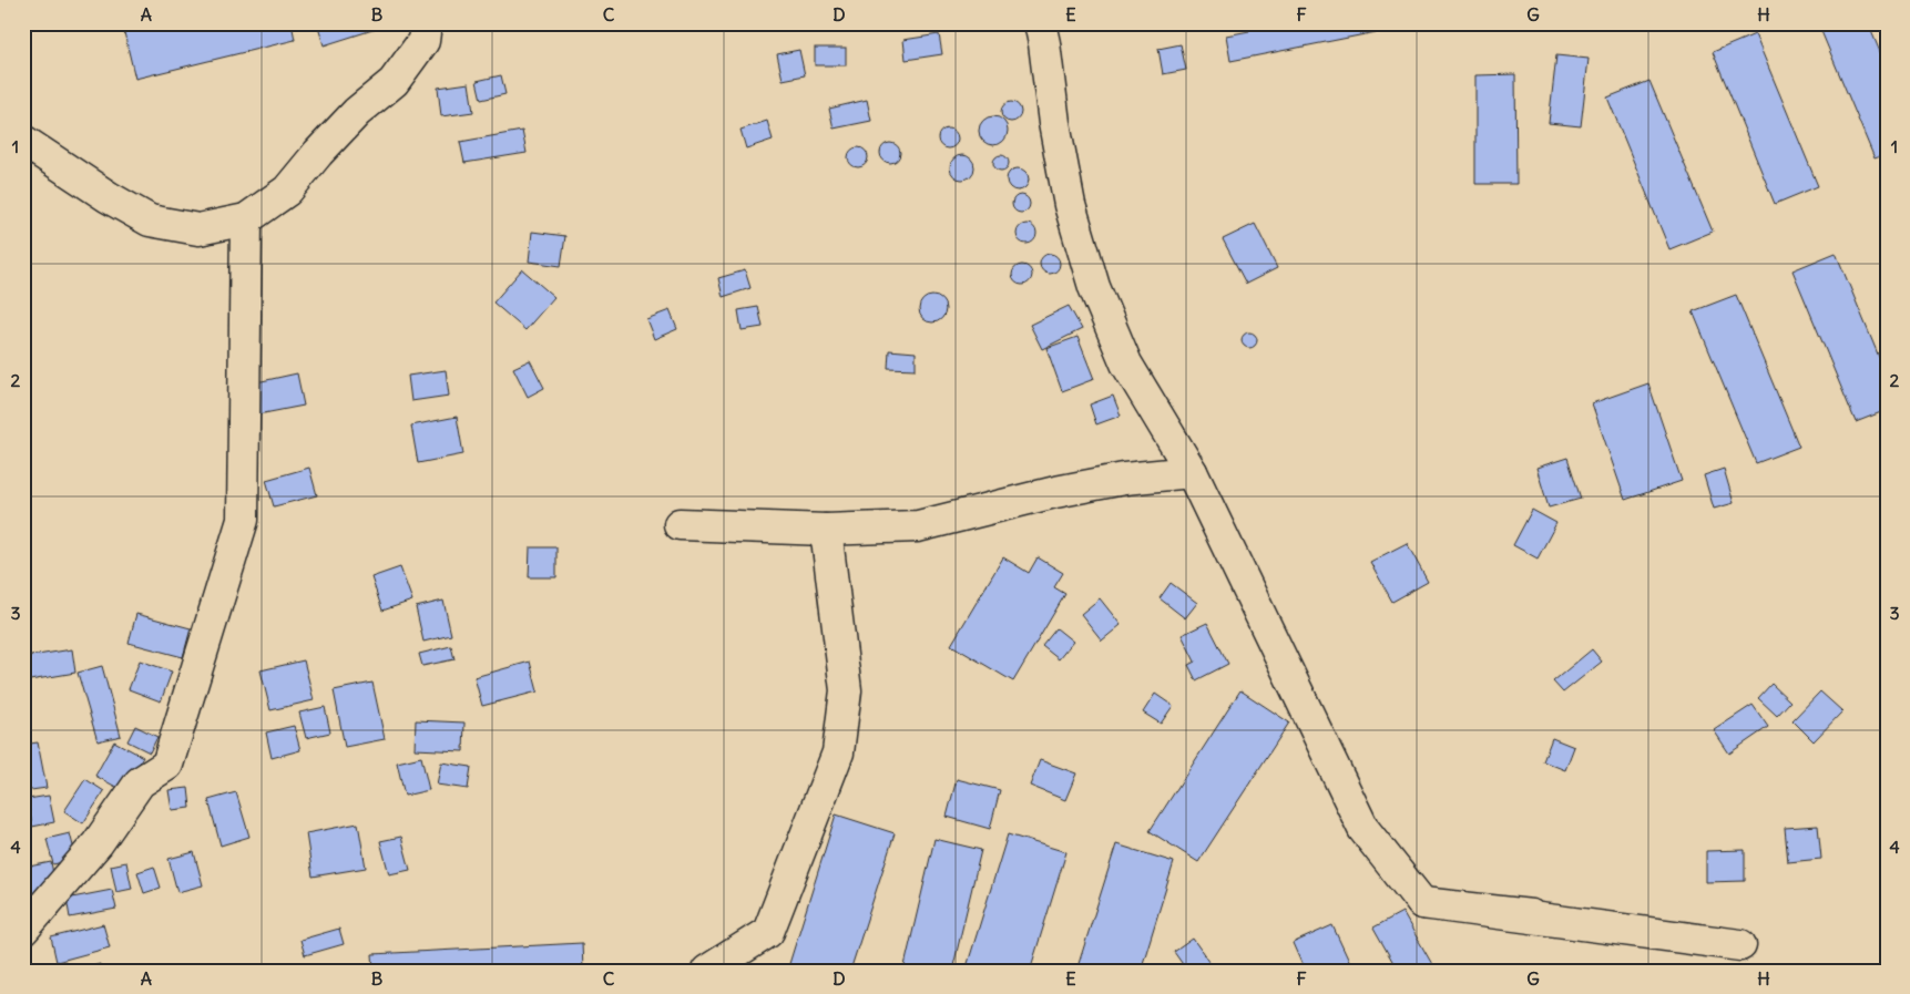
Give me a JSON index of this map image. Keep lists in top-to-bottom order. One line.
{"grid":{"columns":["A","B","C","D","E","F","G","H"],"rows":["1","2","3","4"]}}
